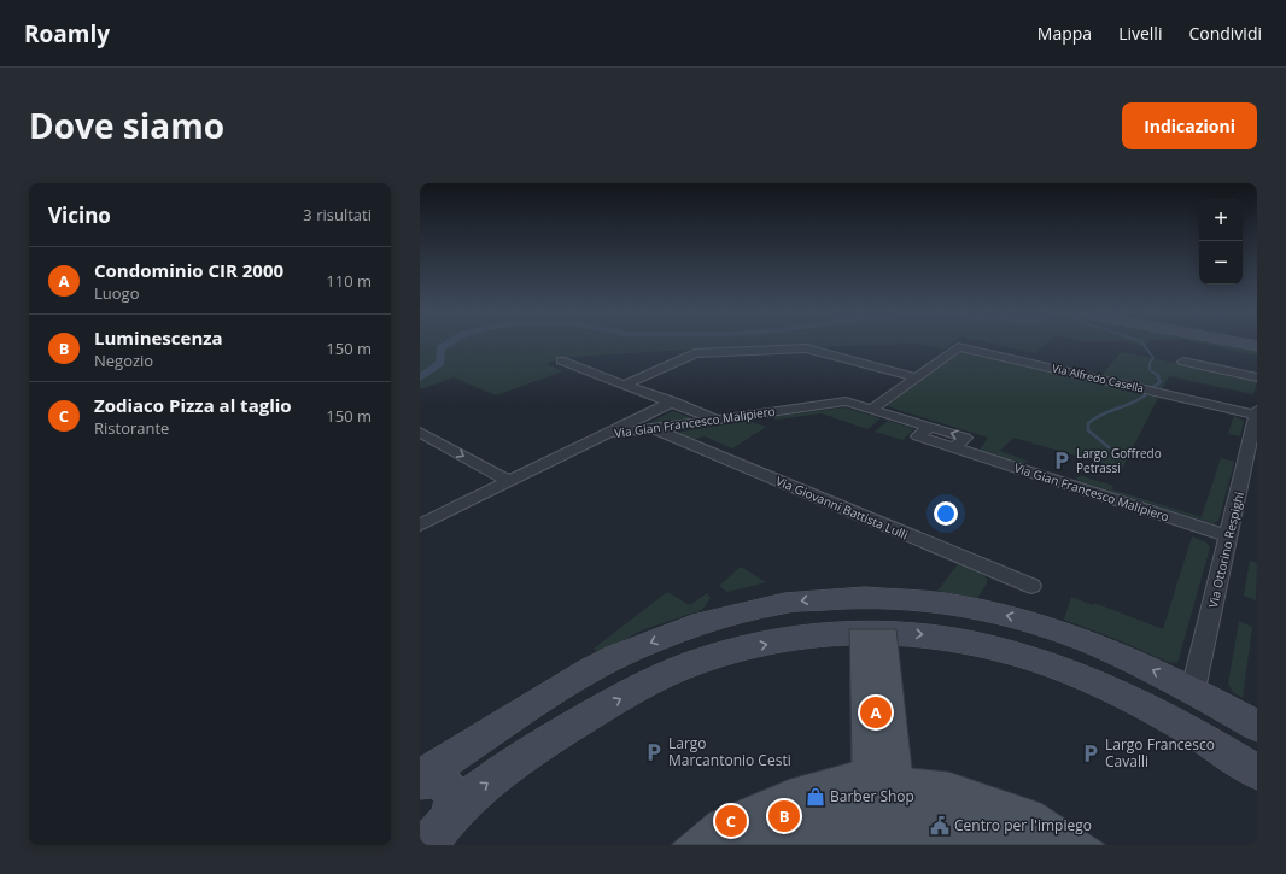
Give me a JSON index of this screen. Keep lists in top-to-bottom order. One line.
{"streets":{"street":["Via Alfredo Casella","Via Gian Francesco Malipiero","Via Giovanni Battista Lulli","Via Ottorino Respighi"]},"crossings":[["Via Alfredo Casella","Via Gian Francesco Malipiero"],["Via Alfredo Casella","Via Ottorino Respighi"],["Via Gian Francesco Malipiero","Via Giovanni Battista Lulli"],["Via Gian Francesco Malipiero","Via Ottorino Respighi"]],"places":{"parking":["Largo Goffredo Petrassi","Largo Marcantonio Cesti","Largo Francesco Cavalli"],"shop":["Barber Shop"],"public building":["Centro per l'impiego"]},"page":{"header":"Roamly","nav":["Mappa","Livelli","Condividi"],"title":"Dove siamo","buttons":"Indicazioni","heading":["Vicino","3 risultati"],"map_buttons":["+","−"],"list":[{"mark":"A","name":"Condominio CIR 2000","note":"Luogo","value":"110 m"},{"mark":"B","name":"Luminescenza","note":"Negozio","value":"150 m"},{"mark":"C","name":"Zodiaco Pizza al taglio","note":"Ristorante","value":"150 m"}],"pins":["A","B","C"]}}
